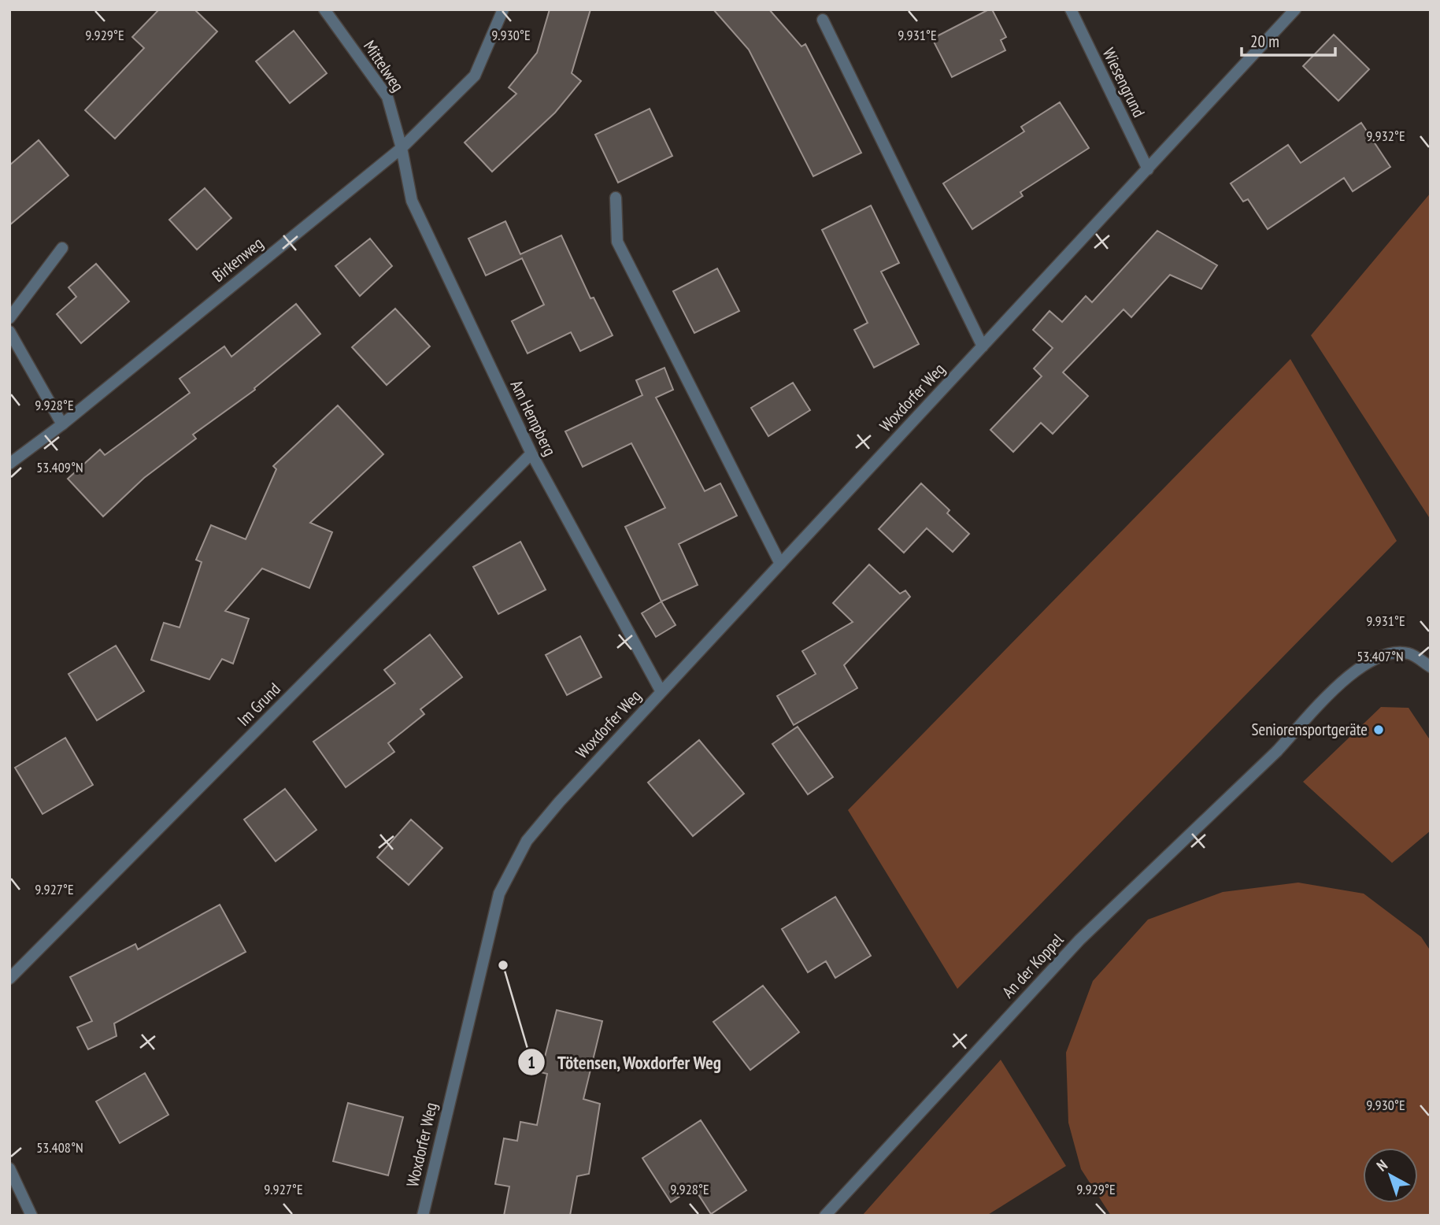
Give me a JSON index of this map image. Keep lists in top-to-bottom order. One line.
{"streets":{"street":["Mittelweg","Wiesengrund","Birkenweg","Woxdorfer Weg","Am Hempberg","Im Grund","An der Koppel"]},"crossings":[["Mittelweg","Birkenweg"],["Mittelweg","Am Hempberg"],["Wiesengrund","Woxdorfer Weg"],["Birkenweg","Am Hempberg"],["Woxdorfer Weg","Am Hempberg"],["Am Hempberg","Im Grund"]],"places":["Seniorensportgeräte","Tötensen, Woxdorfer Weg"],"scale_bar":"20 m","north":"top left","coordinates":["9.929°E","9.930°E","9.931°E","9.932°E","9.928°E","53.409°N","53.407°N","9.927°E","53.408°N"]}
